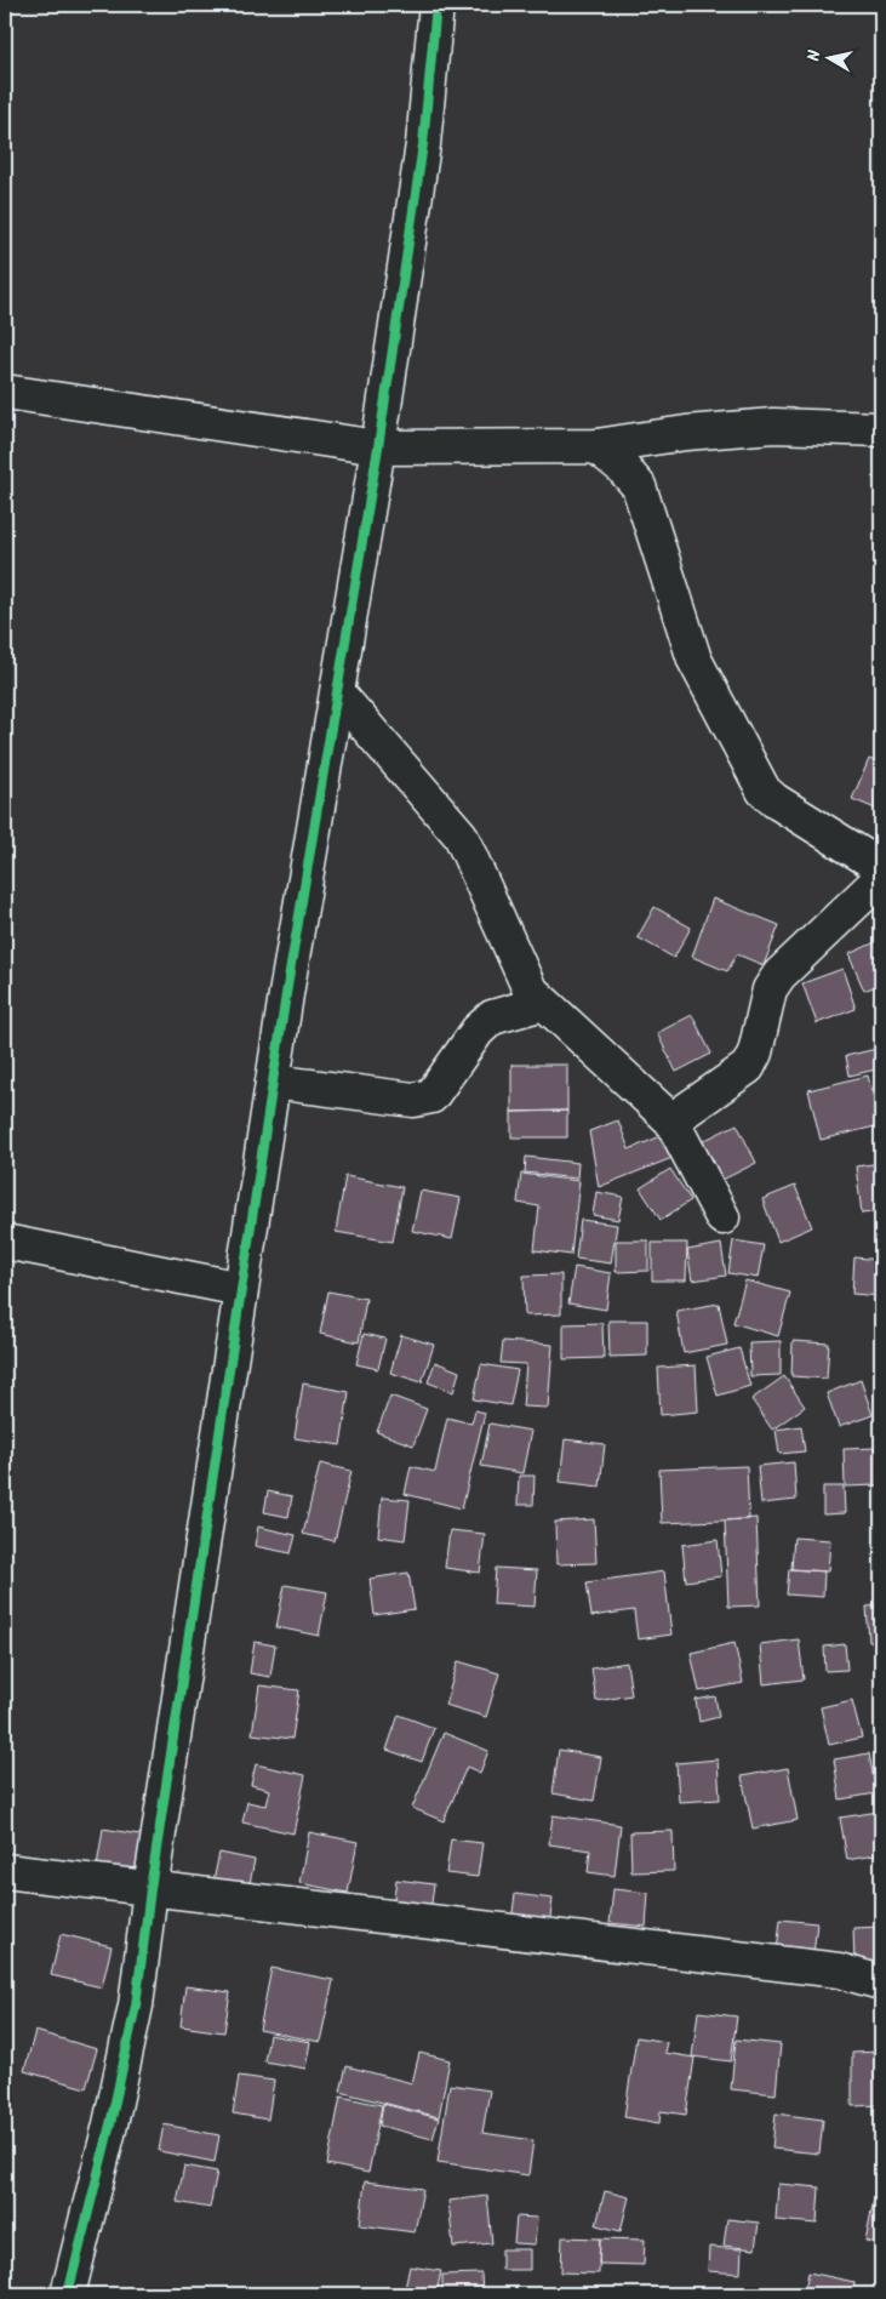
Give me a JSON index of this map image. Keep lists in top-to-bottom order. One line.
{"north":"left"}
